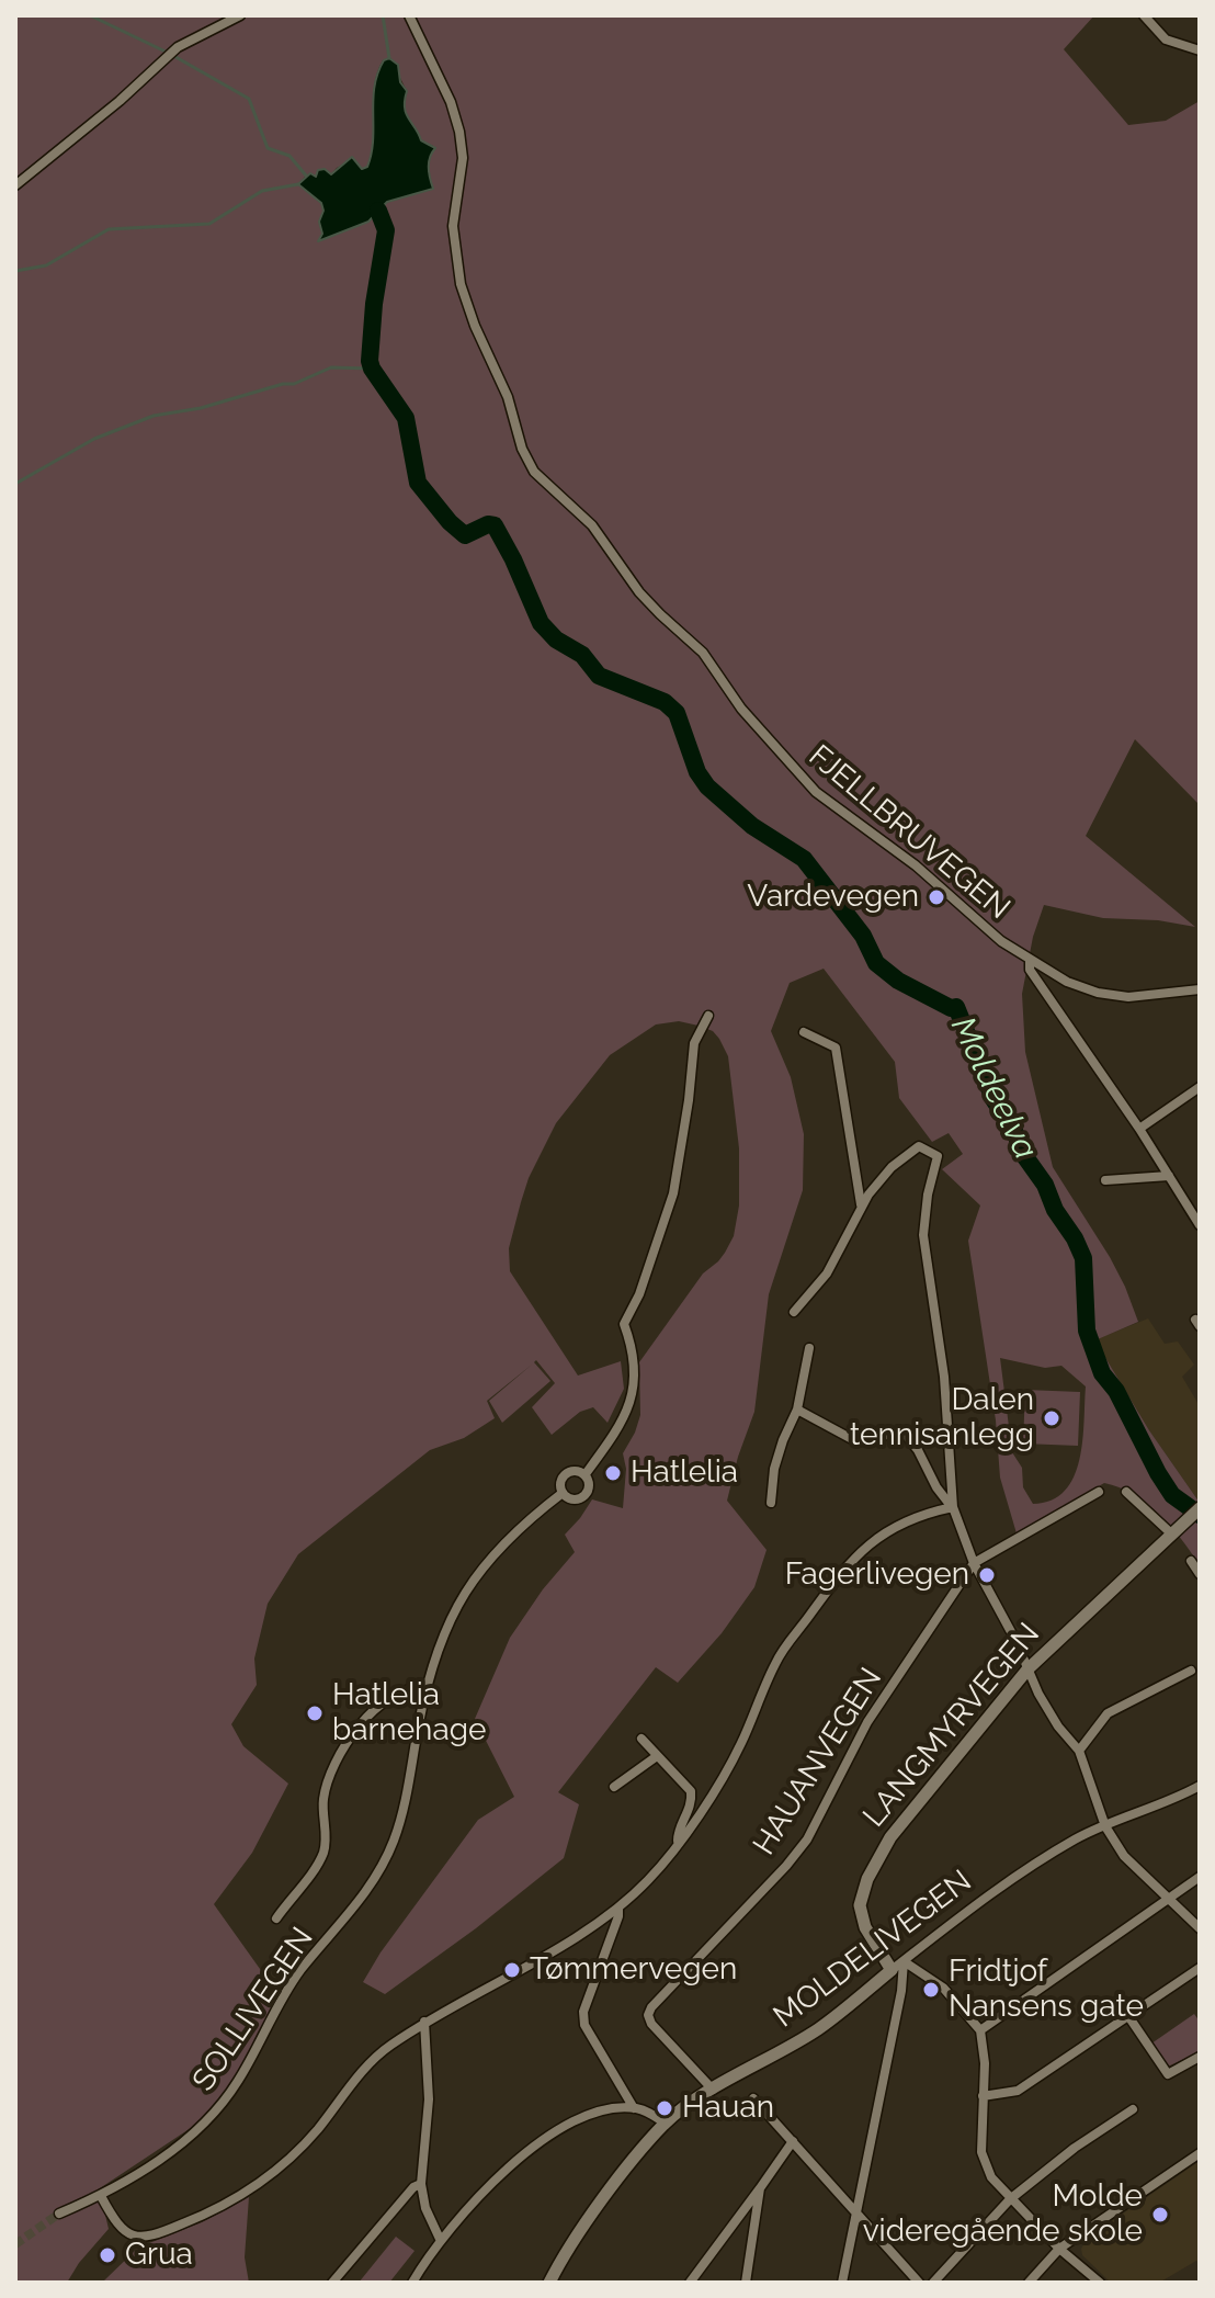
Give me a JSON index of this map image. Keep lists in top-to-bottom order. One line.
{"streets":{"main road":["LANGMYRVEGEN","MOLDELIVEGEN"],"street":["FJELLBRUVEGEN","HAUANVEGEN","SOLLIVEGEN"]},"crossings":[["LANGMYRVEGEN","MOLDELIVEGEN"],["HAUANVEGEN","MOLDELIVEGEN"]],"water":["Moldeelva"],"places":["Vardevegen","Dalen tennisanlegg","Hatlelia","Fagerlivegen","Hatlelia barnehage","Tømmervegen","Fridtjof Nansens gate","Hauan","Molde videregående skole","Grua"]}
